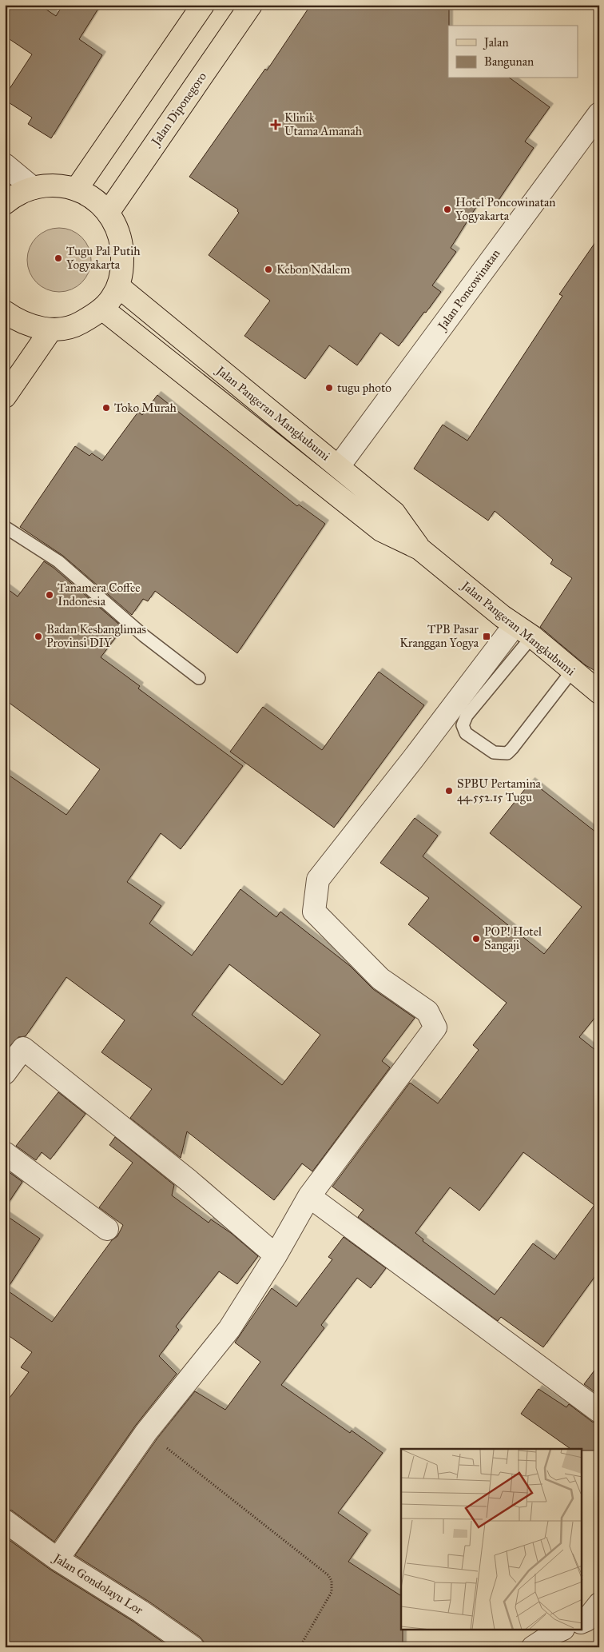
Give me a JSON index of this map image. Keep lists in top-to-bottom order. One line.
{"streets":{"main road":["Jalan Diponegoro","Jalan Pangeran Mangkubumi"],"street":["Jalan Poncowinatan","Jalan Gondolayu Lor"]},"crossings":[["Jalan Poncowinatan","Jalan Pangeran Mangkubumi"]],"places":{"health":["Klinik Utama Amanah"],"other":["Hotel Poncowinatan Yogyakarta","Tugu Pal Putih Yogyakarta","Kebon Ndalem","tugu photo","Toko Murah","Tanamera Coffee Indonesia","Badan Kesbanglimas Provinsi DIY","SPBU Pertamina 44.552.15 Tugu","POP! Hotel Sangaji"],"transit":["TPB Pasar Kranggan Yogya"]},"legend":["Jalan","Bangunan"]}
